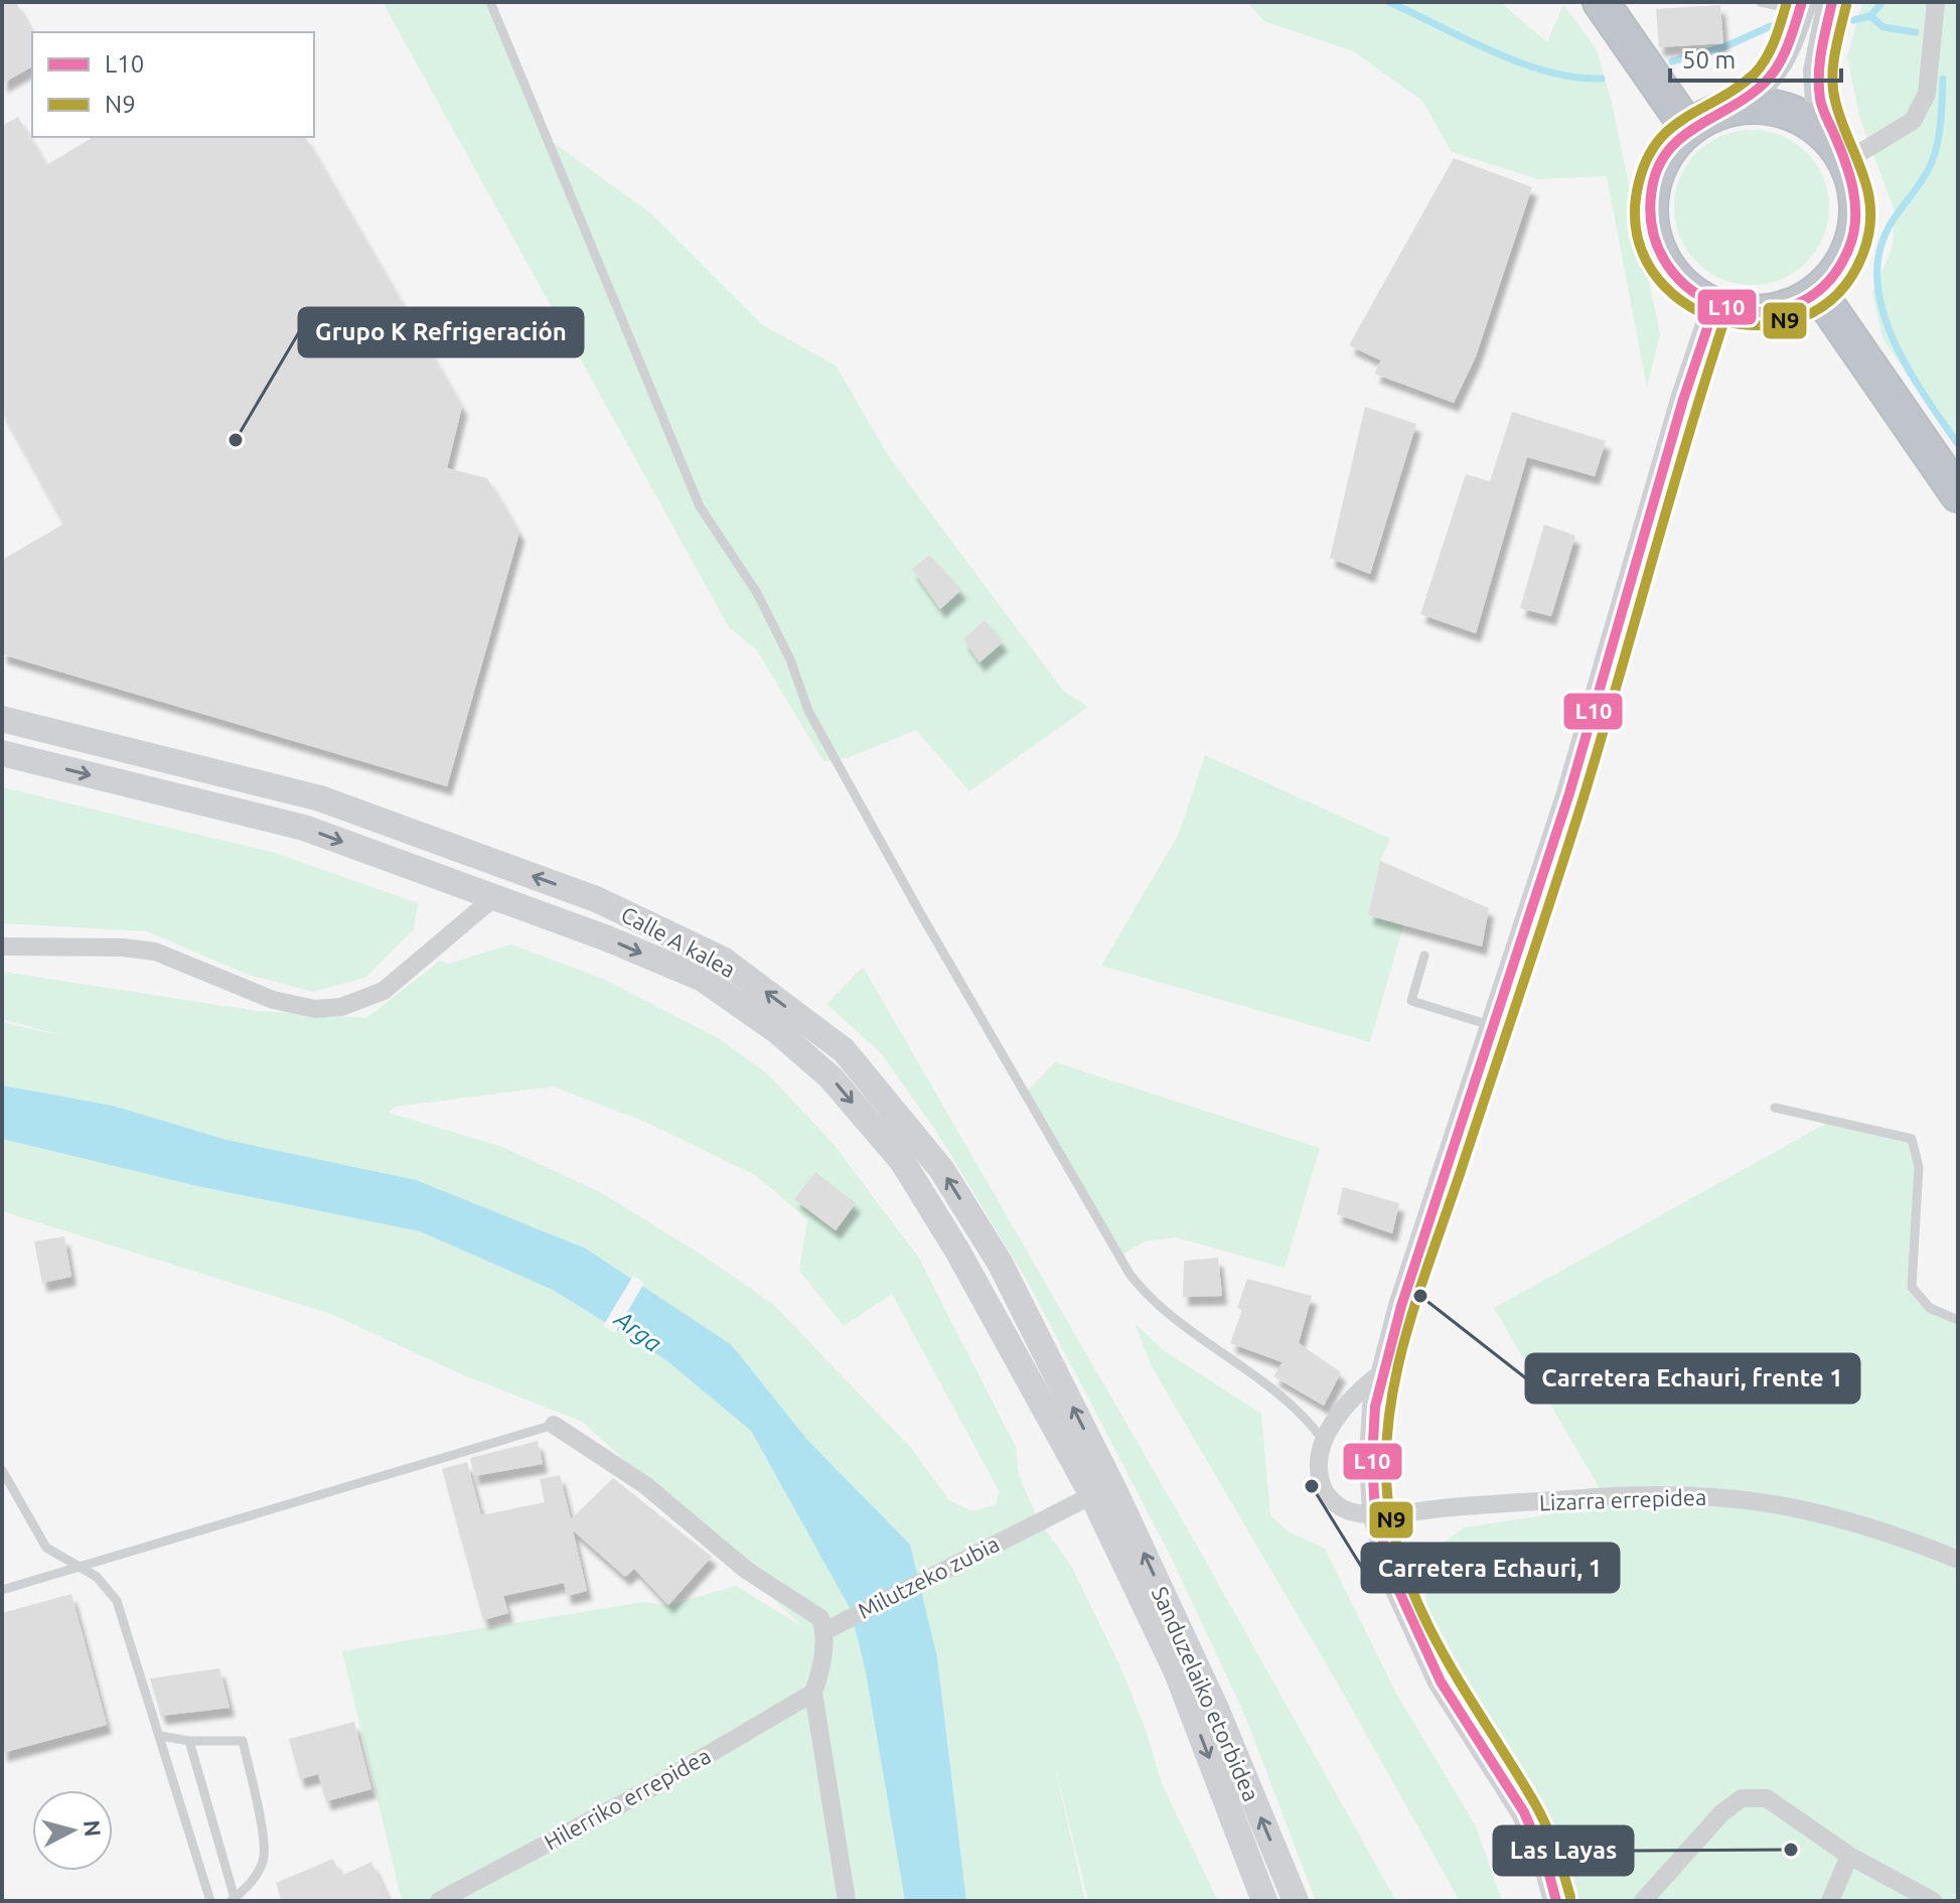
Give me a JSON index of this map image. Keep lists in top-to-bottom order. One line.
{"streets":{"main road":["Calle A kalea","Sanduzelaiko etorbidea"],"street":["Lizarra errepidea","Milutzeko zubia","Hilerriko errepidea"]},"crossings":[["Calle A kalea","Milutzeko zubia"],["Calle A kalea","Sanduzelaiko etorbidea"],["Milutzeko zubia","Sanduzelaiko etorbidea"]],"water":["Arga"],"places":["Grupo K Refrigeración","Carretera Echauri, frente 1","Carretera Echauri, 1","Las Layas"],"lines":["transit line L10","transit line N9"],"legend":["L10","N9"],"scale_bar":"50 m","north":"right"}
